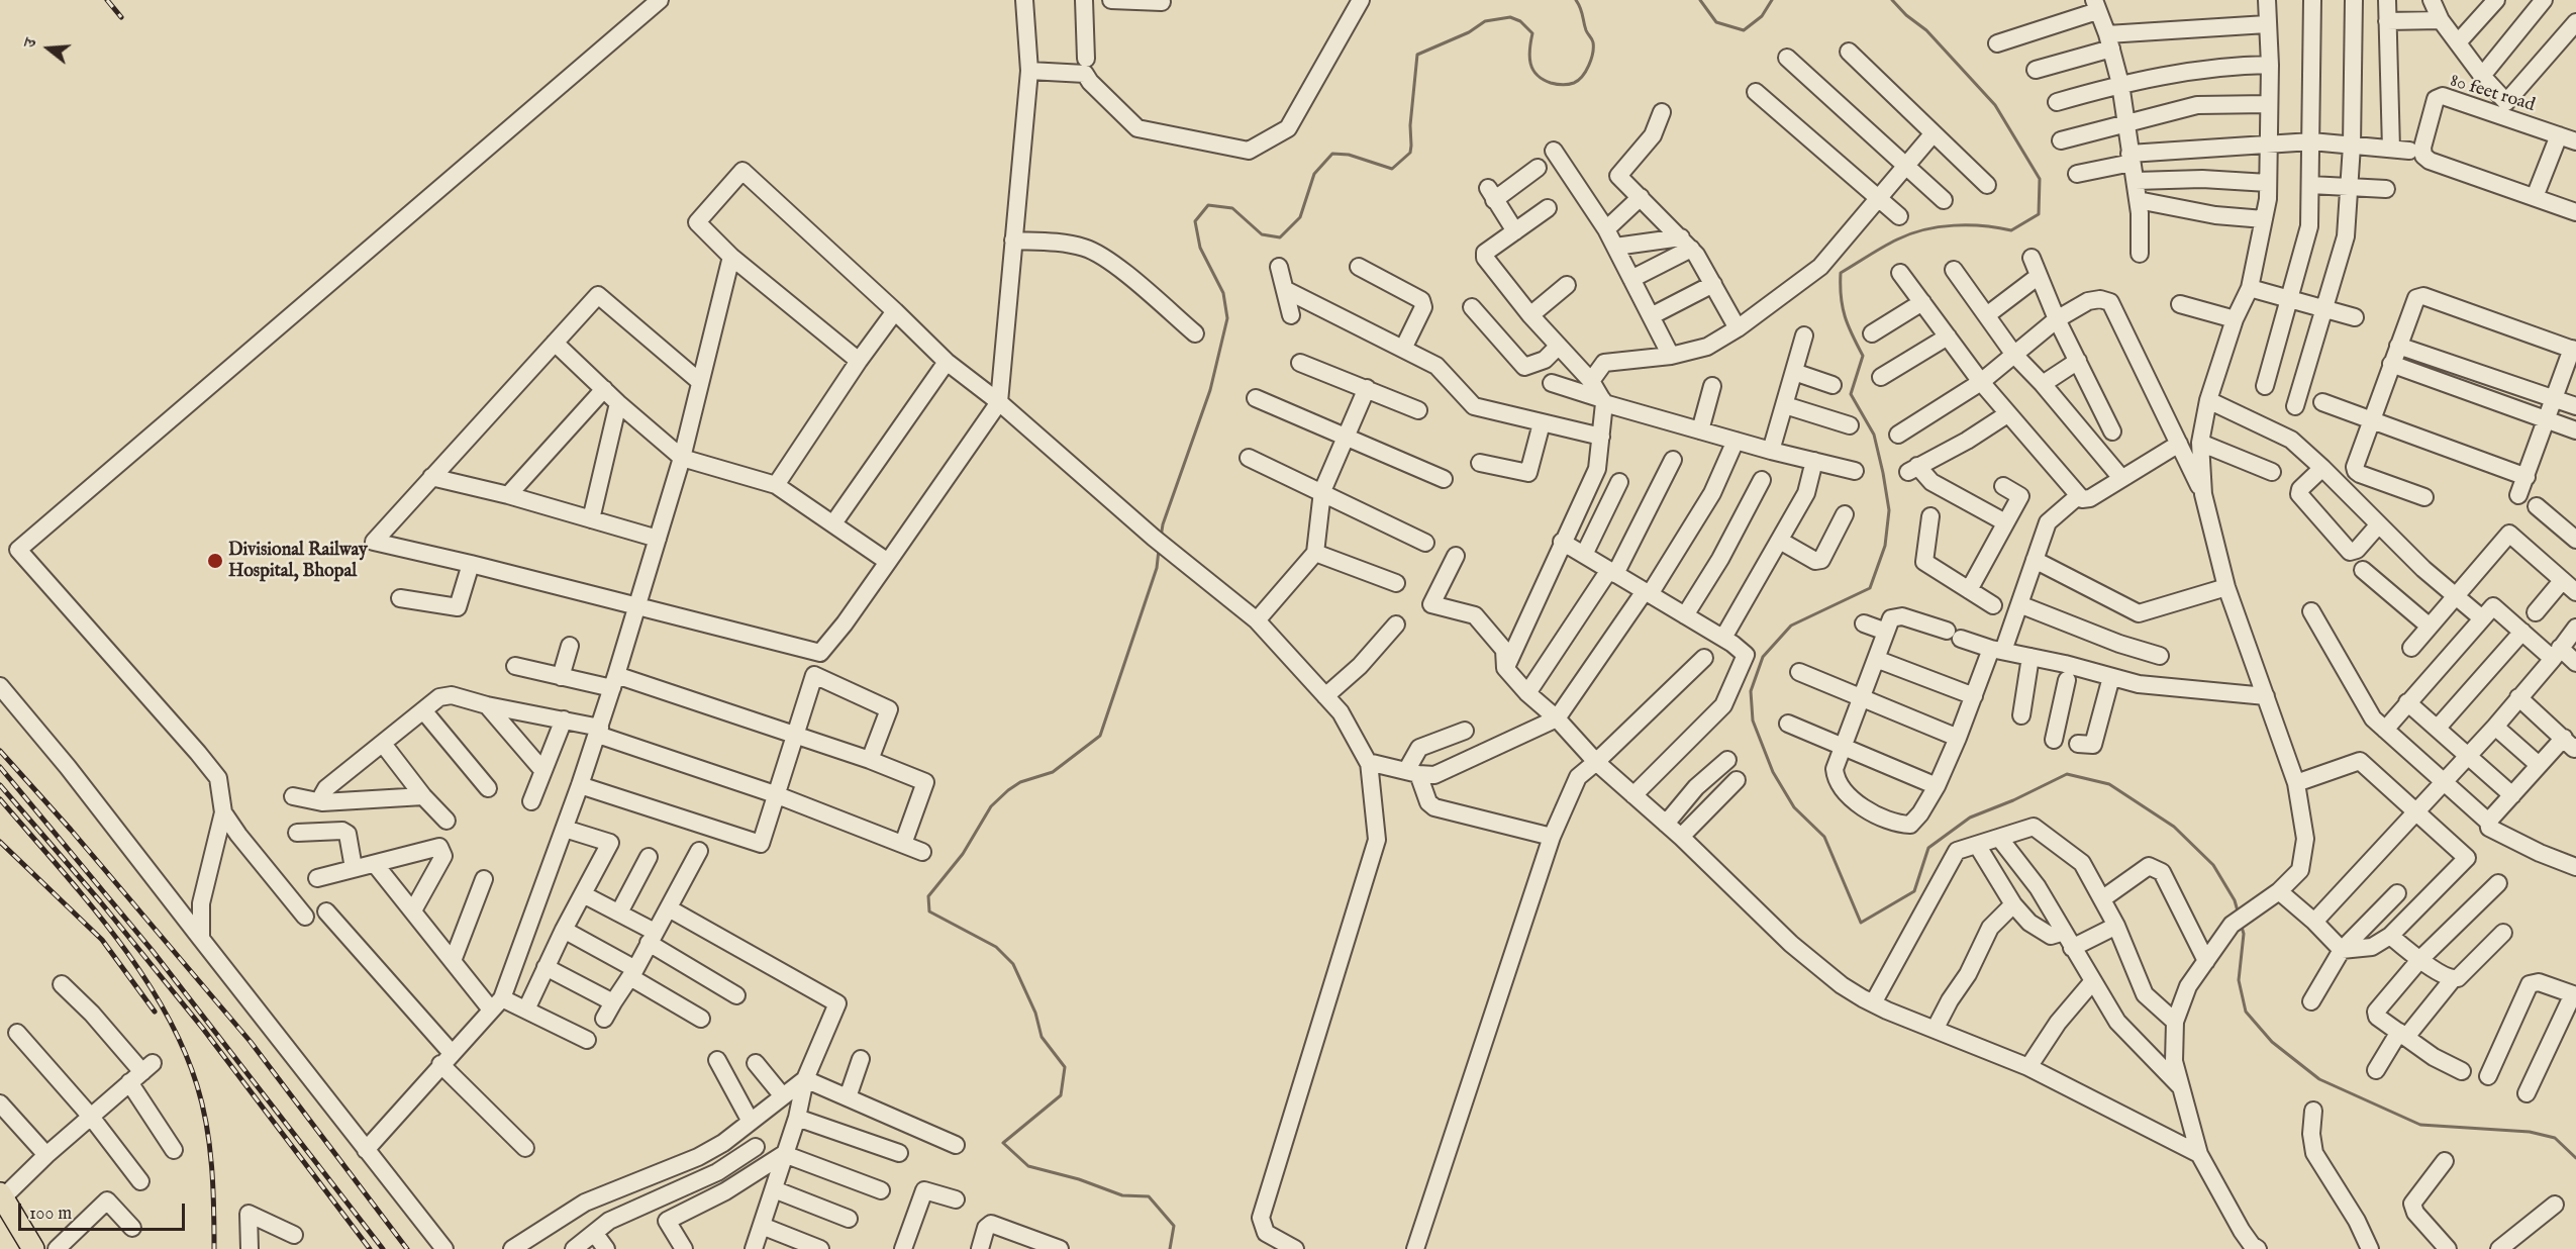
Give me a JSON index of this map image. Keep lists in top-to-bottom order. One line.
{"streets":{"street":["80 feet road"]},"places":["Divisional Railway Hospital, Bhopal"],"scale_bar":"100 m","north":"left"}
